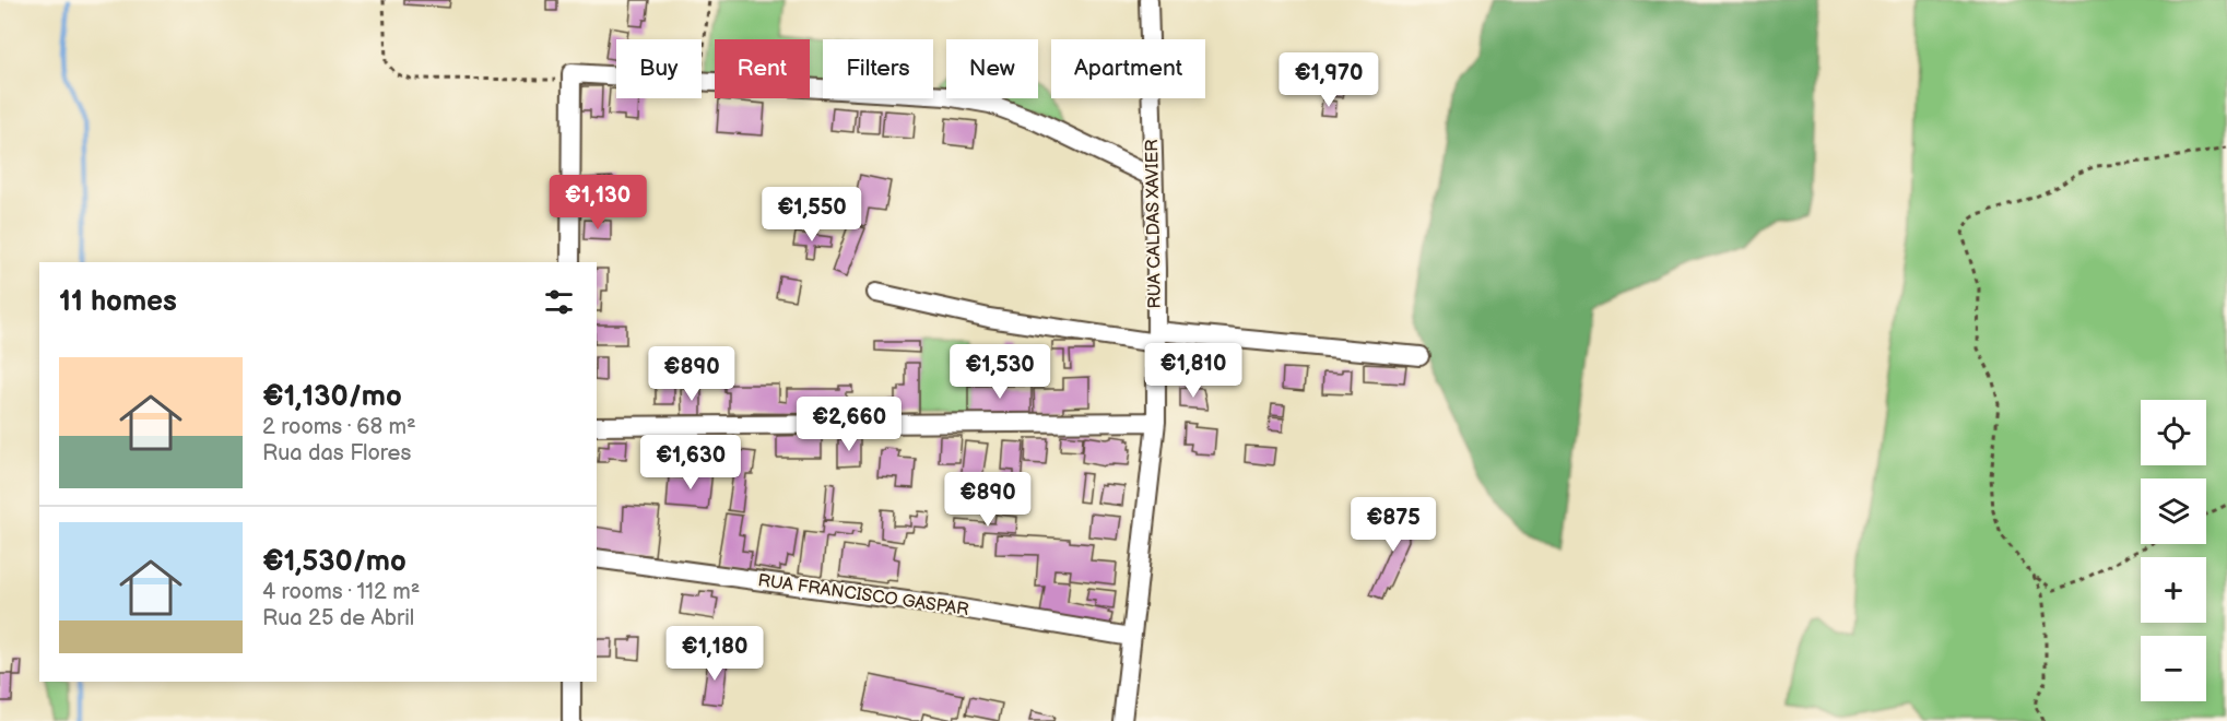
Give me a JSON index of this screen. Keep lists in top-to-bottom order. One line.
{"streets":{"street":["RUA CALDAS XAVIER","RUA FRANCISCO GASPAR"]},"crossings":[["RUA CALDAS XAVIER","RUA FRANCISCO GASPAR"]],"page":{"chip":["Buy","Rent","Filters","New","Apartment"],"price":["€1,970","€1,130","€1,550","€1,810","€1,530","€890","€2,660","€1,630","€890","€875","€1,180"],"heading":"11 homes","list":[{"name":"€1,130/mo","note":"2 rooms · 68 m² · Rua das Flores"},{"name":"€1,530/mo","note":"4 rooms · 112 m² · Rua 25 de Abril"}],"map_buttons":["+","−"]}}
